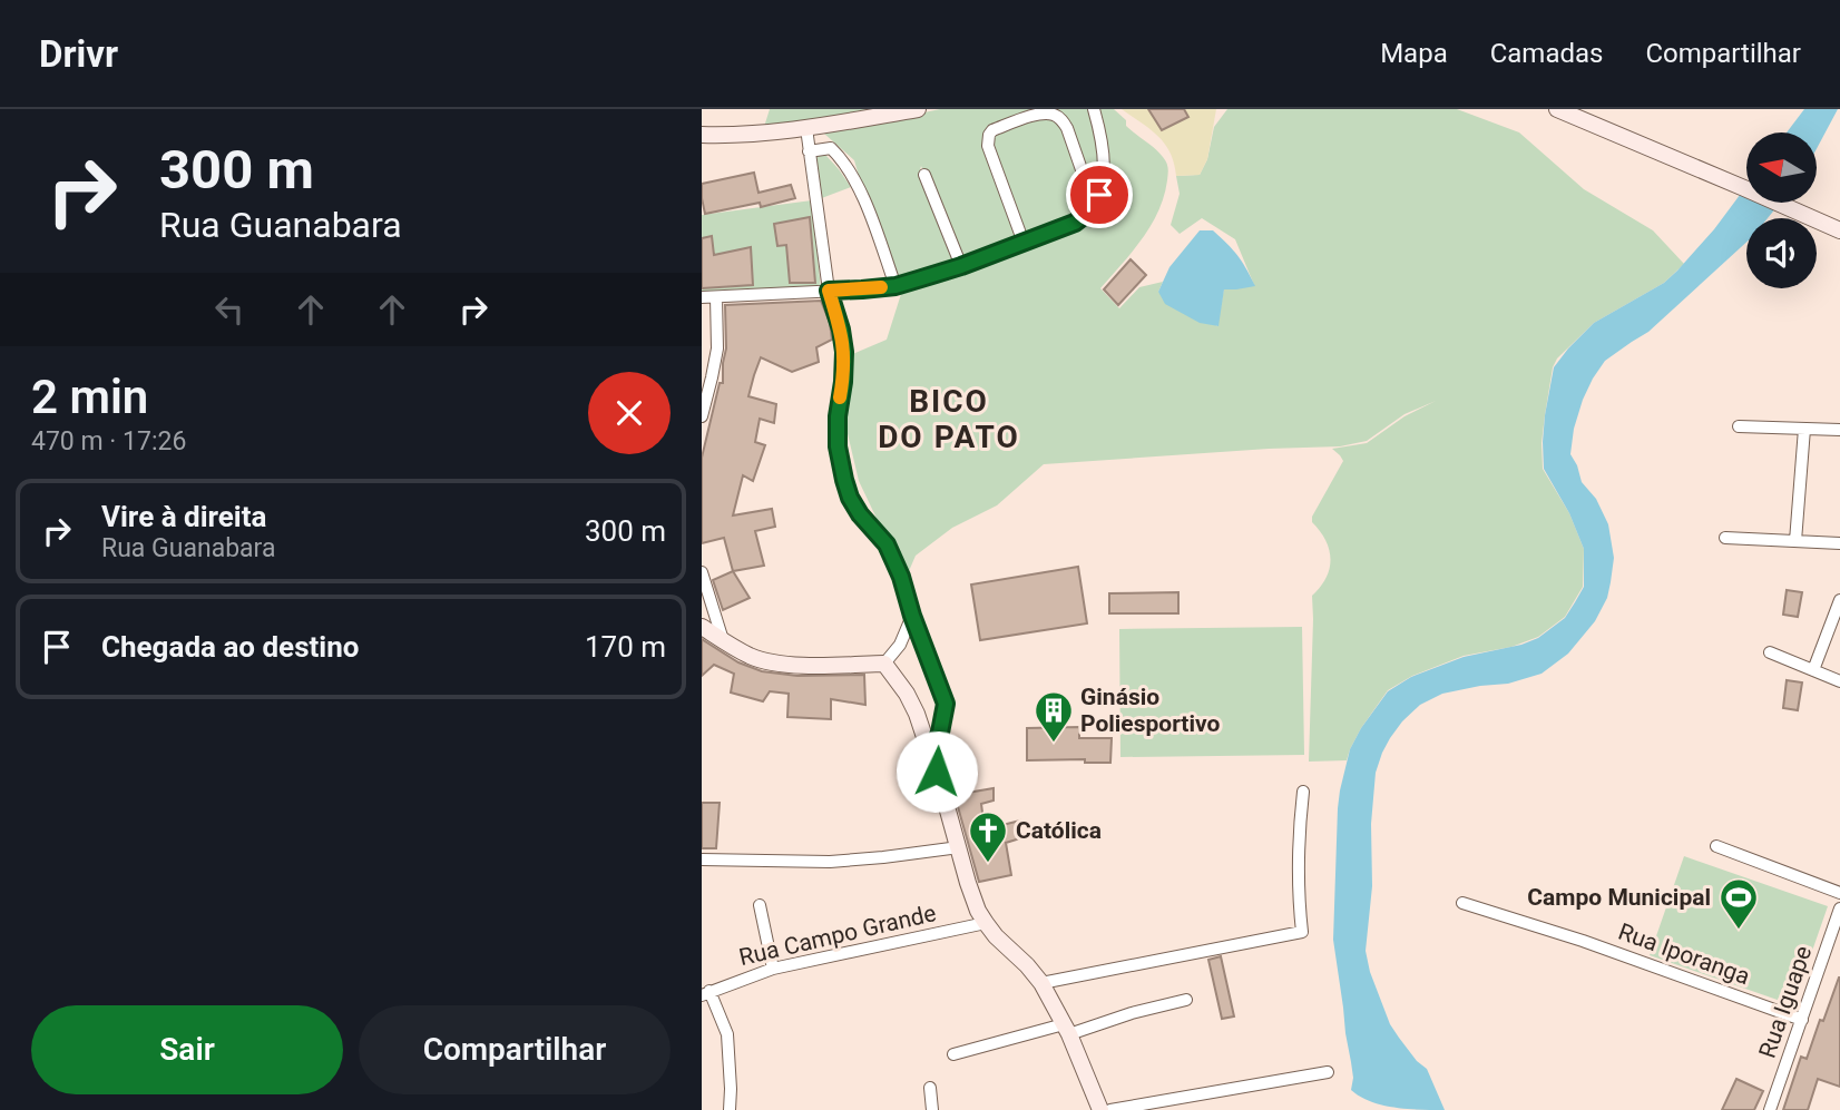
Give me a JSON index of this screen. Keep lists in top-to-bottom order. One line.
{"streets":{"street":["Rua Campo Grande","Rua Iporanga","Rua Iguape"]},"crossings":[["Rua Iporanga","Rua Iguape"]],"districts":["BICO DO PATO"],"places":{"building":["Ginásio Poliesportivo"],"church":["Católica"],"sports":["Campo Municipal"]},"north":"left","page":{"header":"Drivr","nav":["Mapa","Camadas","Compartilhar"],"turn":["300 m","Rua Guanabara"],"heading":["2 min","470 m · 17:26"],"list":[{"name":"Vire à direita","note":"Rua Guanabara","value":"300 m"},{"name":"Chegada ao destino","value":"170 m"}],"buttons":["Sair","Compartilhar"]}}
